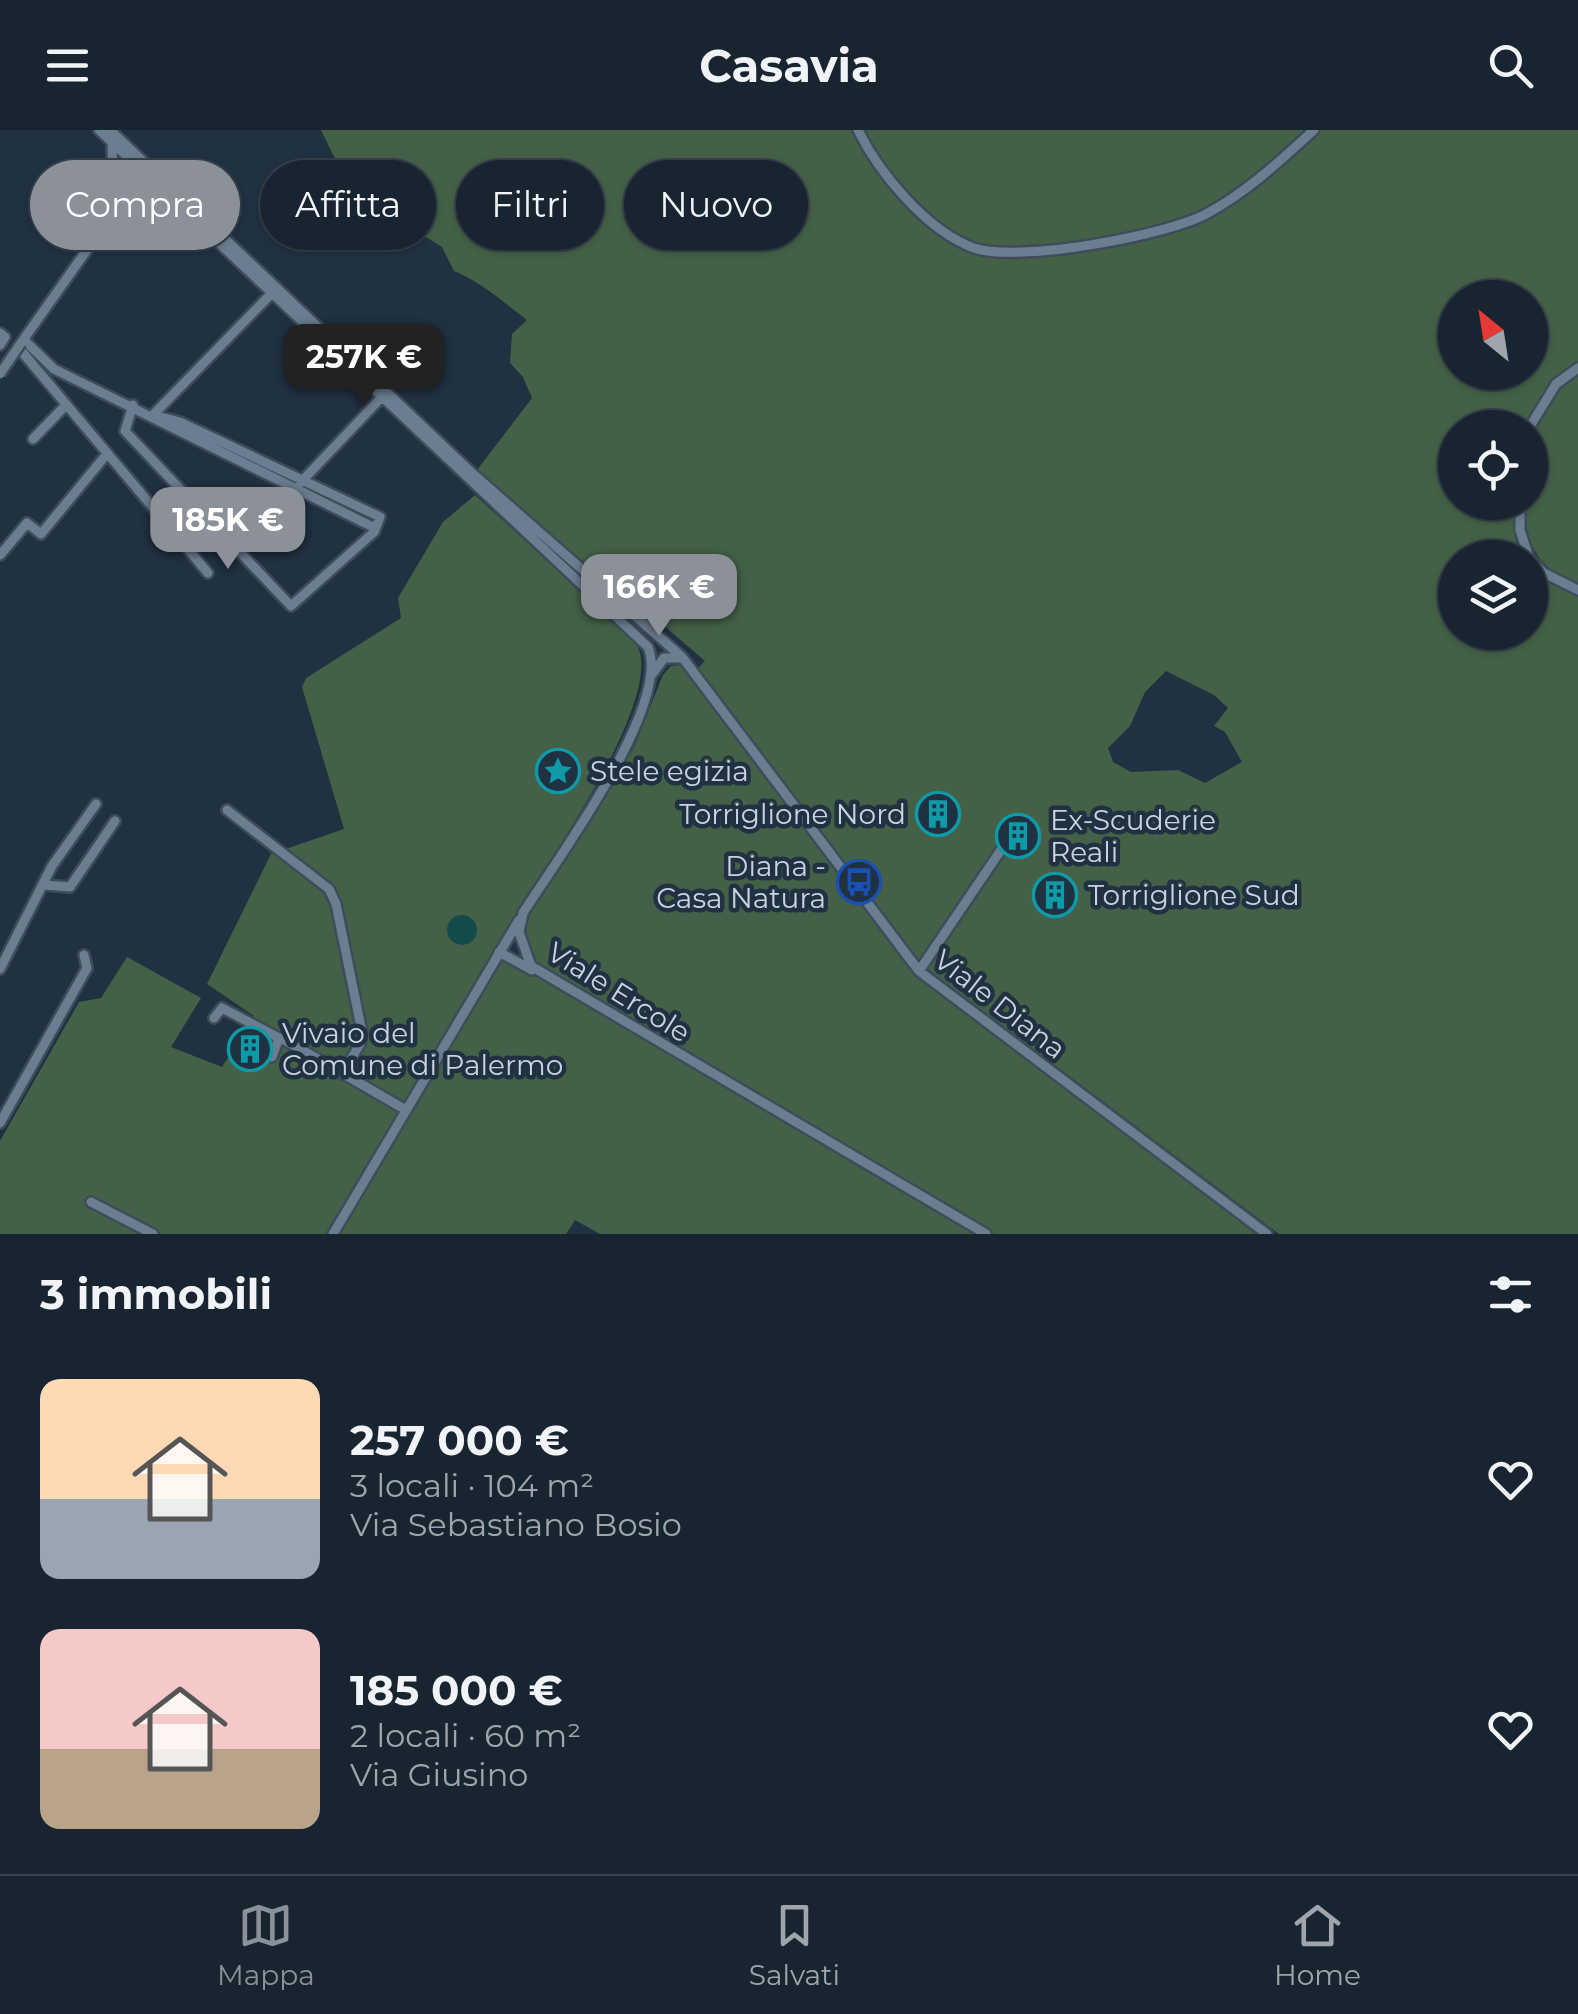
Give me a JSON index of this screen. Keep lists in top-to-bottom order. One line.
{"streets":{"street":["Viale Ercole","Viale Diana"]},"places":{"place":["Stele egizia"],"building":["Torriglione Nord","Ex-Scuderie Reali","Torriglione Sud","Vivaio del Comune di Palermo"],"bus stop":["Diana - Casa Natura"]},"north":"top left","page":{"header":"Casavia","chip":["Compra","Affitta","Filtri","Nuovo"],"price":["257K €","185K €","166K €"],"heading":"3 immobili","list":[{"name":"257 000 €","note":"3 locali · 104 m² · Via Sebastiano Bosio"},{"name":"185 000 €","note":"2 locali · 60 m² · Via Giusino"}],"tabs":["Mappa","Salvati","Home"]}}
